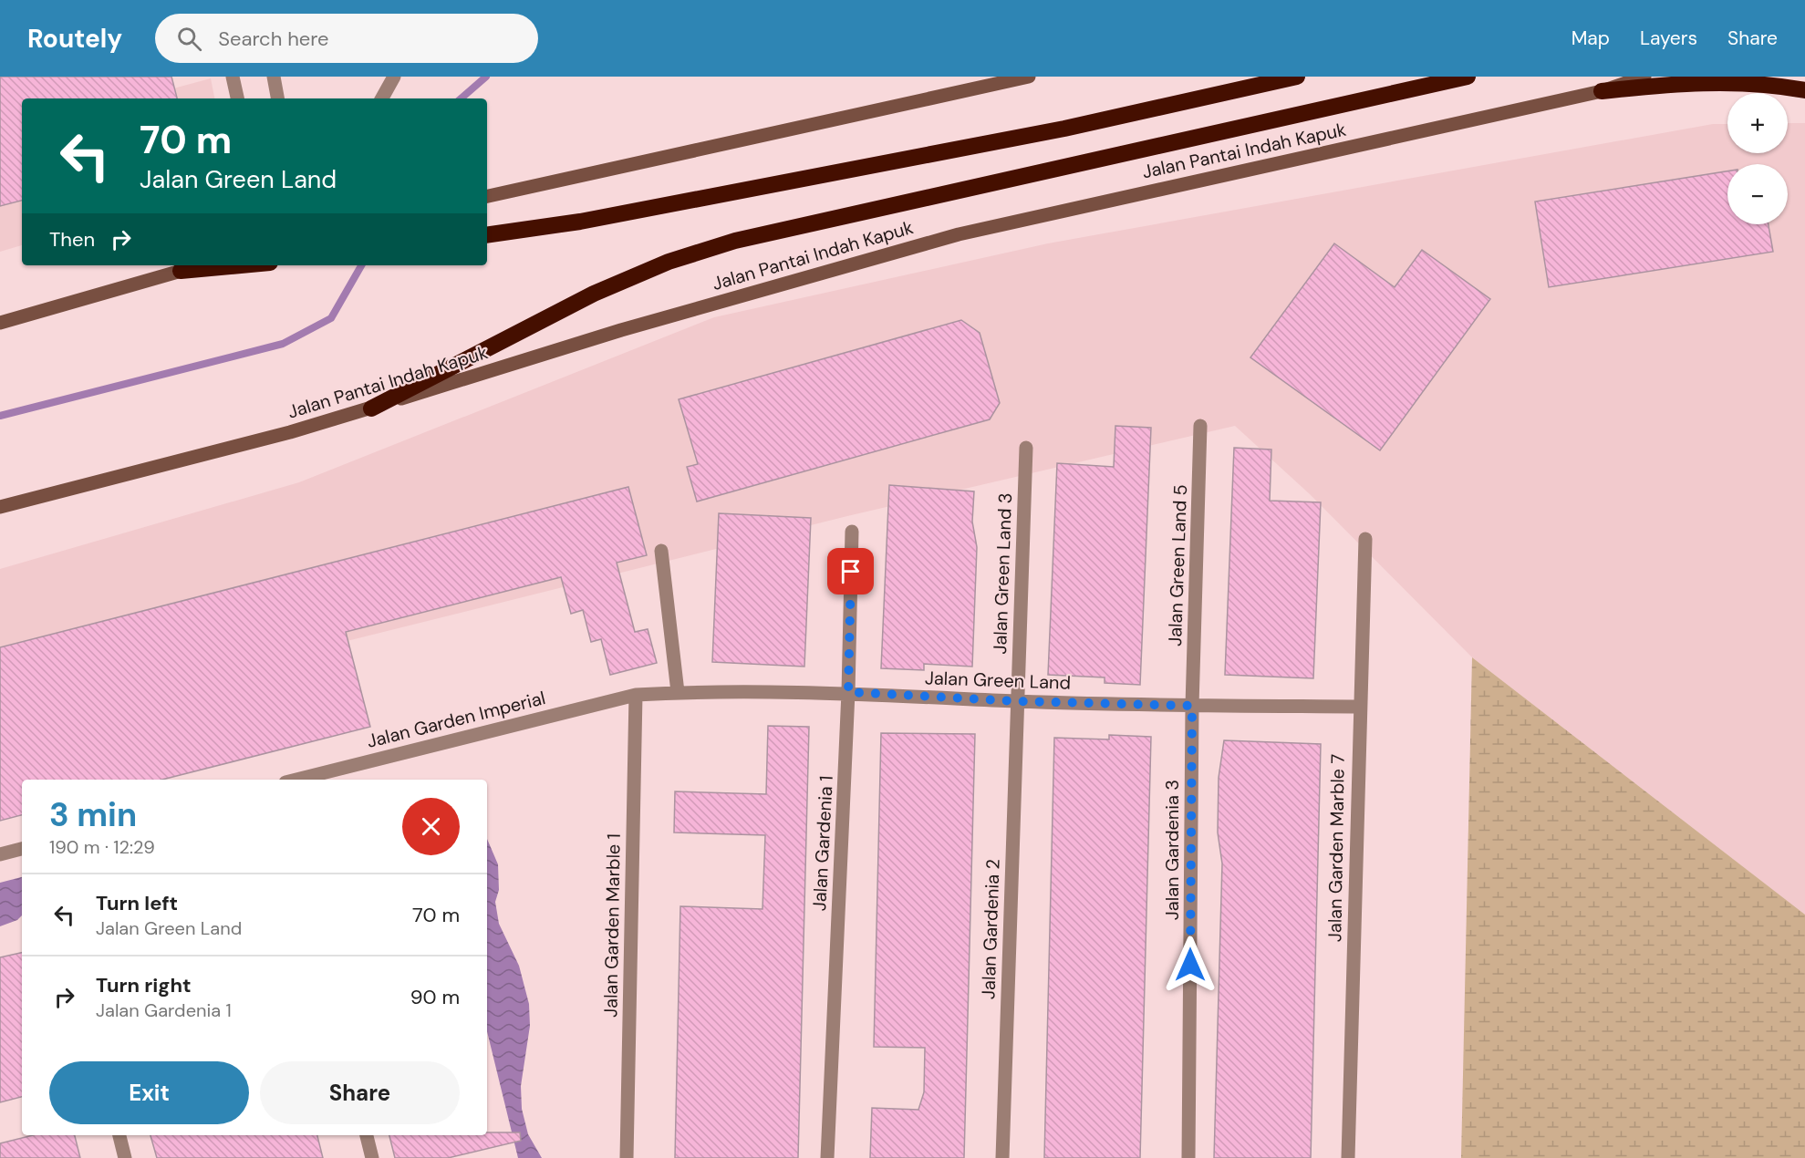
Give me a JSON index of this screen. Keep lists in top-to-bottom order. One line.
{"streets":{"main road":["Jalan Pantai Indah Kapuk"],"street":["Jalan Green Land 5","Jalan Green Land 3","Jalan Green Land","Jalan Garden Imperial","Jalan Gardenia 1","Jalan Garden Marble 7","Jalan Gardenia 3","Jalan Garden Marble 1","Jalan Gardenia 2"]},"crossings":[["Jalan Green Land 5","Jalan Green Land"],["Jalan Green Land 5","Jalan Gardenia 3"],["Jalan Green Land 3","Jalan Green Land"],["Jalan Green Land 3","Jalan Gardenia 2"],["Jalan Green Land","Jalan Garden Imperial"],["Jalan Green Land","Jalan Gardenia 1"],["Jalan Green Land","Jalan Garden Marble 7"],["Jalan Green Land","Jalan Gardenia 3"],["Jalan Green Land","Jalan Garden Marble 1"],["Jalan Green Land","Jalan Gardenia 2"],["Jalan Garden Imperial","Jalan Garden Marble 1"]],"page":{"header":"Routely","search":"Search here","nav":["Map","Layers","Share"],"map_buttons":["+","−"],"turn":["70 m","Jalan Green Land"],"then":"Then","heading":["3 min","190 m · 12:29"],"list":[{"name":"Turn left","note":"Jalan Green Land","value":"70 m"},{"name":"Turn right","note":"Jalan Gardenia 1","value":"90 m"}],"buttons":["Exit","Share"]}}
